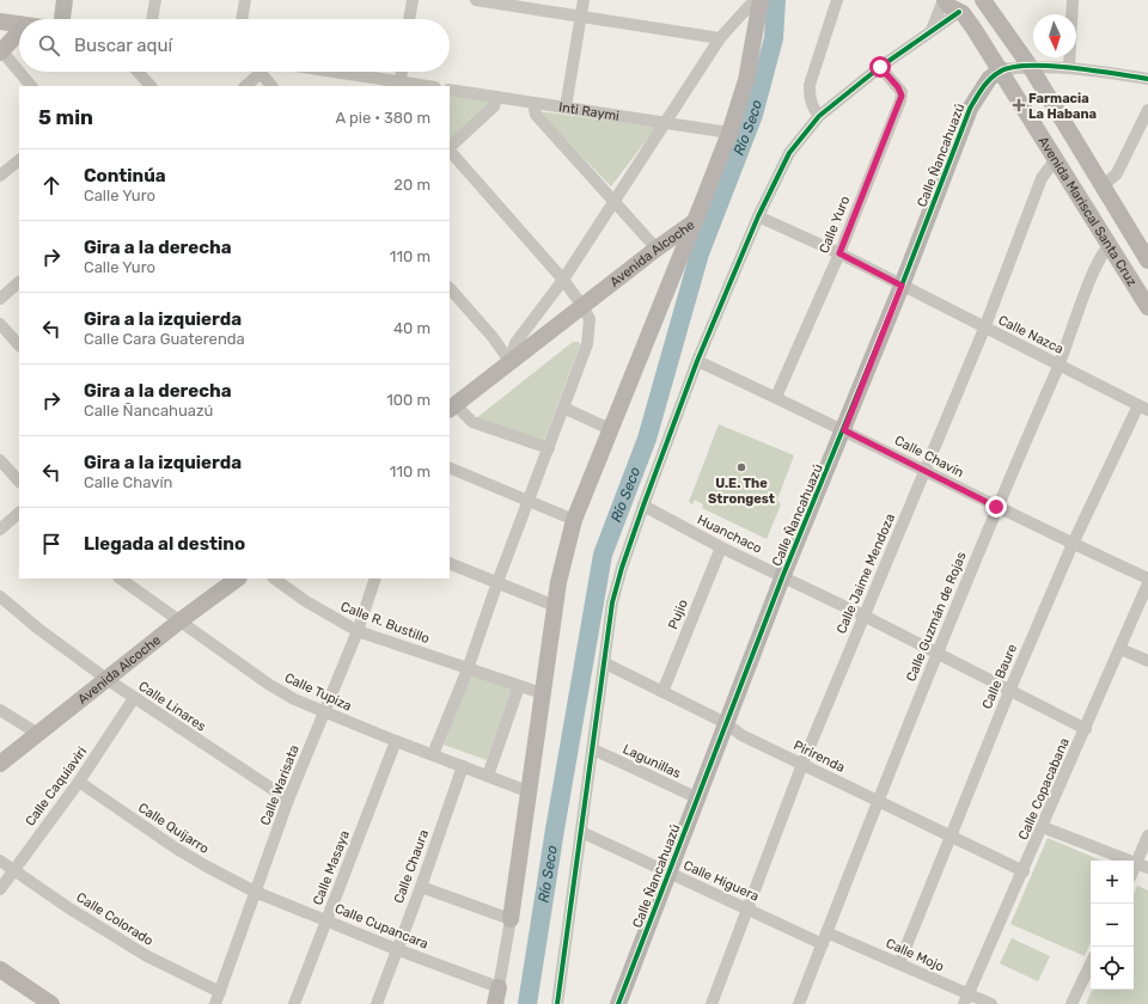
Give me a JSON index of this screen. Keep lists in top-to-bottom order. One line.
{"streets":{"street":["Inti Raymi","Calle Ñancahuazú","Avenida Mariscal Santa Cruz","Calle Yuro","Avenida Alcoche","Calle Nazca","Calle Chavín","Huanchaco","Calle Jaime Mendoza","Pujio","Calle Guzmán de Rojas","Calle R. Bustillo","Calle Baure","Calle Tupiza","Calle Linares","Pirirenda","Lagunillas","Calle Warisata","Calle Caquiaviri","Calle Copacabana","Calle Quijarro","Calle Chaura","Calle Masaya","Calle Higuera","Calle Colorado","Calle Cupancara","Calle Mojo"]},"crossings":[["Inti Raymi","Avenida Alcoche"],["Calle Ñancahuazú","Avenida Mariscal Santa Cruz"],["Calle Ñancahuazú","Calle Nazca"],["Calle Ñancahuazú","Calle Chavín"],["Calle Ñancahuazú","Huanchaco"],["Calle Ñancahuazú","Pirirenda"],["Calle Ñancahuazú","Lagunillas"],["Calle Ñancahuazú","Calle Higuera"],["Avenida Mariscal Santa Cruz","Calle Jaime Mendoza"],["Avenida Mariscal Santa Cruz","Calle Guzmán de Rojas"],["Calle Yuro","Calle Nazca"],["Calle Yuro","Calle Chavín"],["Avenida Alcoche","Calle Tupiza"],["Avenida Alcoche","Calle Linares"],["Calle Nazca","Calle Jaime Mendoza"],["Calle Nazca","Calle Guzmán de Rojas"],["Calle Nazca","Calle Baure"],["Calle Chavín","Calle Jaime Mendoza"],["Calle Chavín","Calle Guzmán de Rojas"],["Calle Chavín","Calle Baure"],["Huanchaco","Calle Jaime Mendoza"],["Huanchaco","Pujio"],["Huanchaco","Calle Guzmán de Rojas"],["Huanchaco","Calle Baure"],["Huanchaco","Calle Copacabana"],["Calle Jaime Mendoza","Pirirenda"],["Calle Jaime Mendoza","Calle Higuera"],["Pujio","Pirirenda"],["Calle Guzmán de Rojas","Pirirenda"],["Calle Guzmán de Rojas","Calle Higuera"],["Calle Guzmán de Rojas","Calle Mojo"],["Calle R. Bustillo","Calle Warisata"],["Calle Baure","Pirirenda"],["Calle Baure","Calle Mojo"],["Calle Tupiza","Calle Warisata"],["Calle Tupiza","Calle Chaura"],["Calle Tupiza","Calle Masaya"],["Calle Linares","Calle Warisata"],["Calle Linares","Calle Caquiaviri"],["Pirirenda","Calle Copacabana"],["Calle Warisata","Calle Quijarro"],["Calle Warisata","Calle Colorado"],["Calle Warisata","Calle Cupancara"],["Calle Caquiaviri","Calle Quijarro"],["Calle Caquiaviri","Calle Colorado"],["Calle Copacabana","Calle Mojo"],["Calle Quijarro","Calle Cupancara"],["Calle Chaura","Calle Cupancara"],["Calle Masaya","Calle Cupancara"],["Calle Higuera","Calle Mojo"]],"water":["Río Seco"],"places":{"health":["Farmacia La Habana"],"other":["U.E. The Strongest"]},"north":"bottom","page":{"search":"Buscar aquí","heading":["5 min","A pie · 380 m"],"list":[["Continúa","Calle Yuro","20 m"],["Gira a la derecha","Calle Yuro","110 m"],["Gira a la izquierda","Calle Cara Guaterenda","40 m"],["Gira a la derecha","Calle Ñancahuazú","100 m"],["Gira a la izquierda","Calle Chavín","110 m"],"Llegada al destino"],"map_buttons":["+","−"]}}
